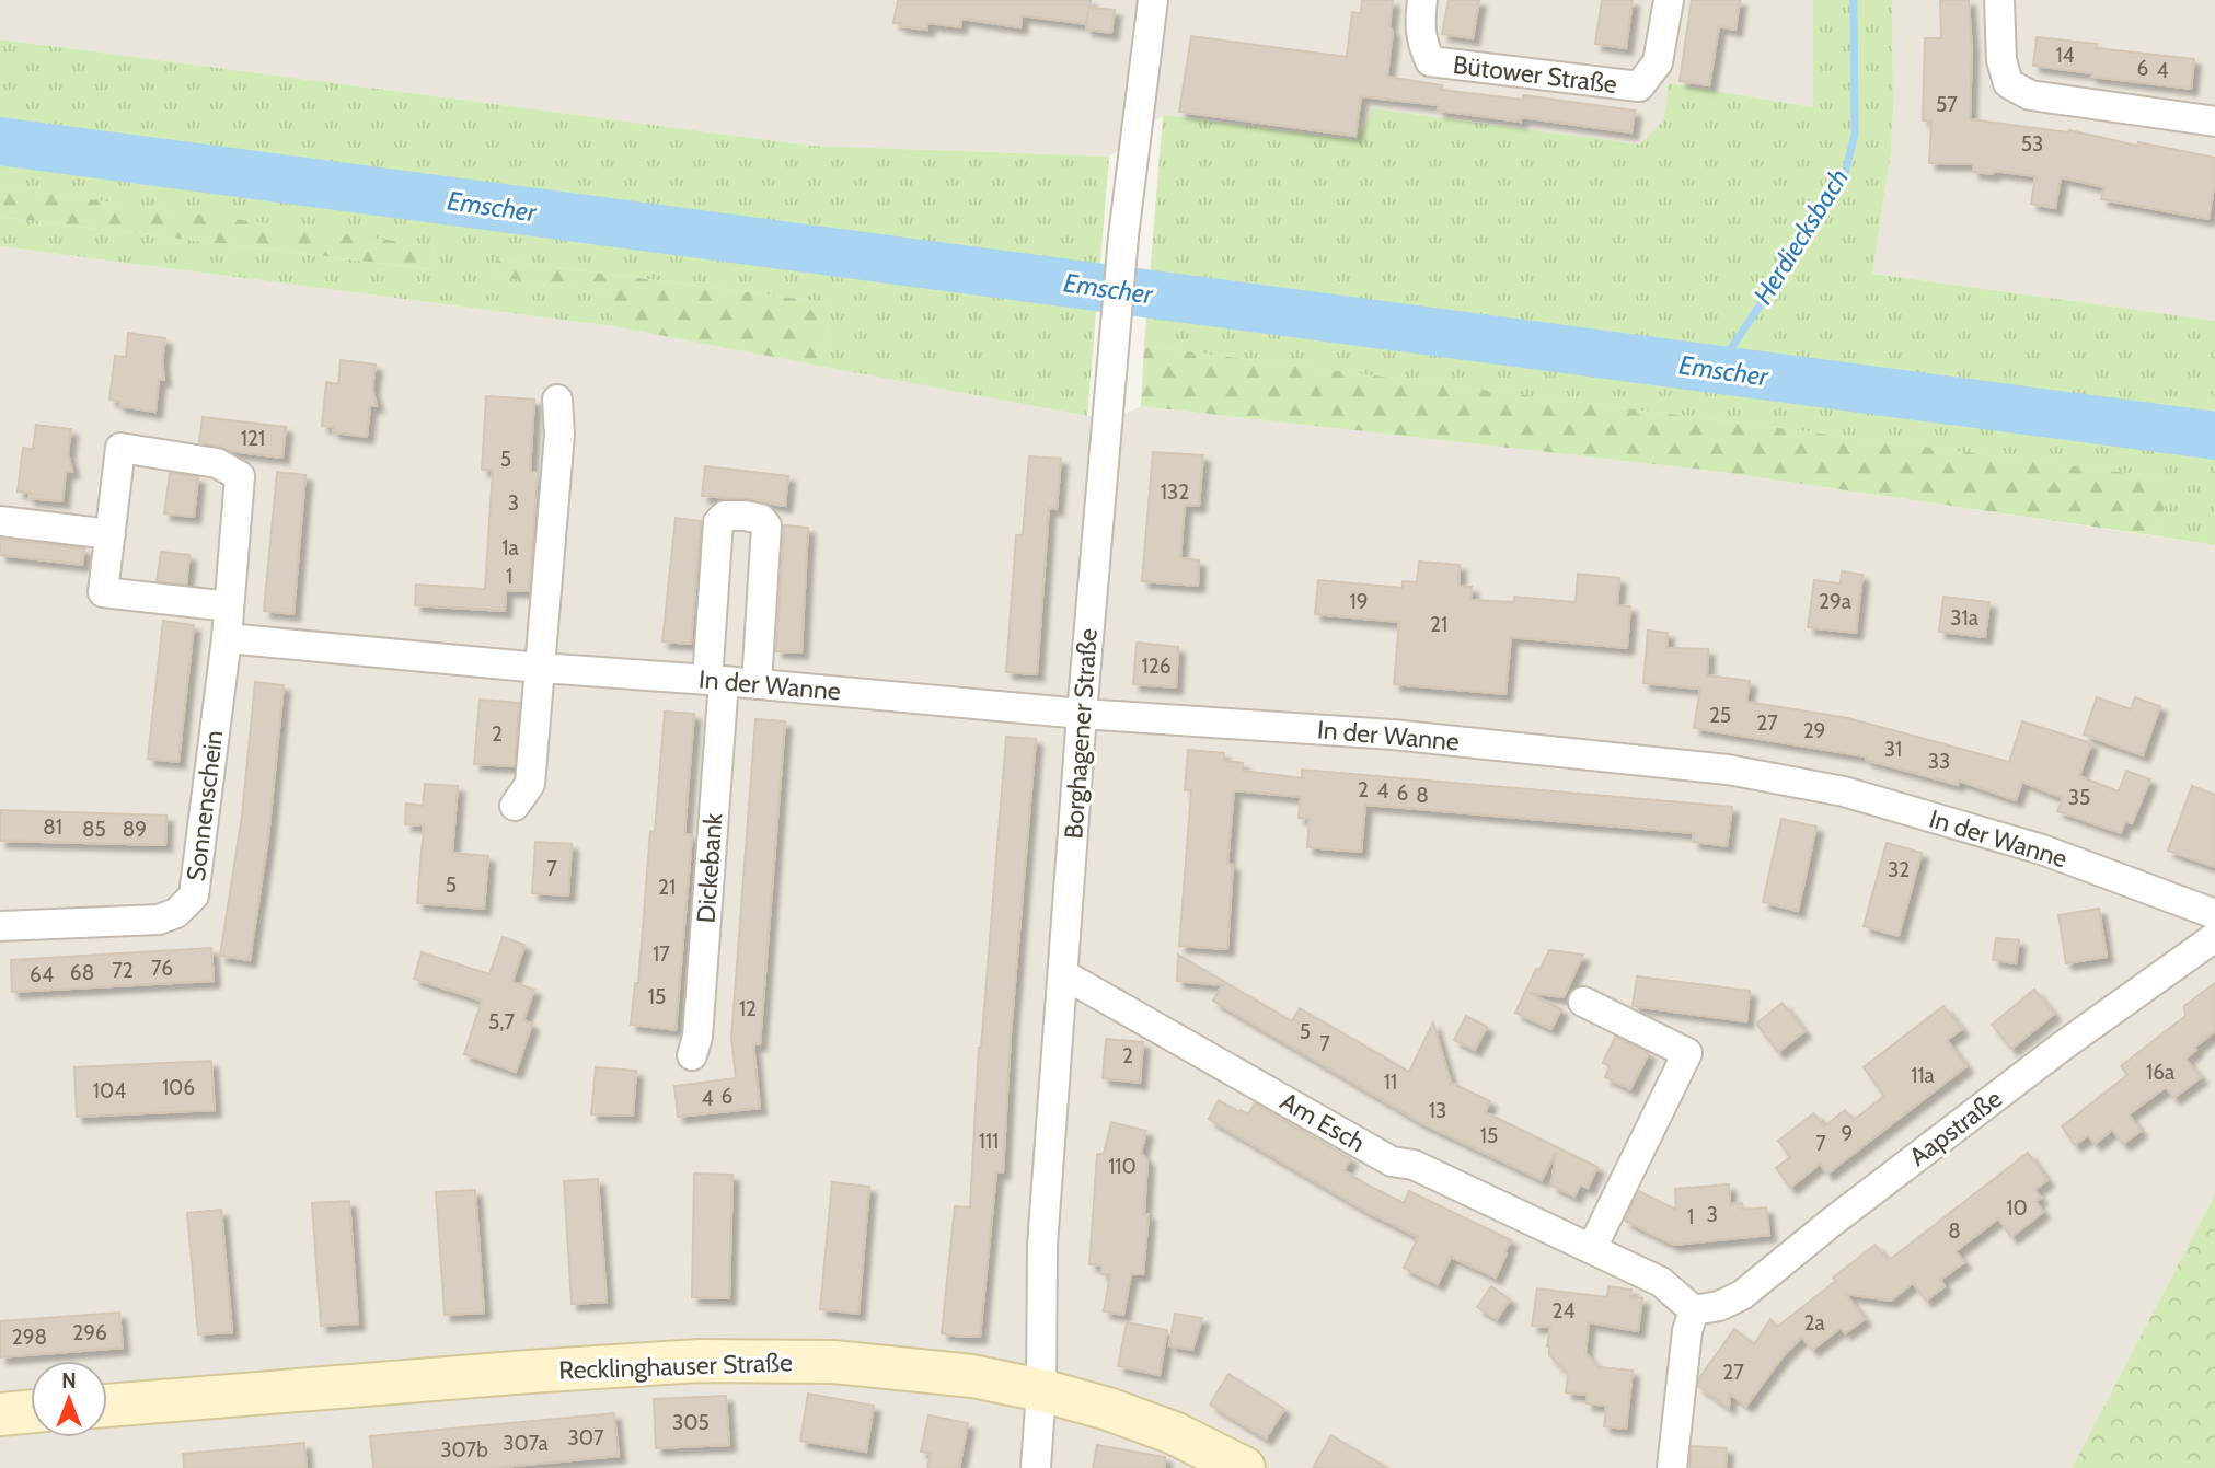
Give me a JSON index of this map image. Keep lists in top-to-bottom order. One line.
{"streets":{"street":["Bütower Straße","In der Wanne","Borghagener Straße","Sonnenschein","Dickebank","Am Esch","Aapstraße","Recklinghauser Straße"]},"crossings":[["In der Wanne","Borghagener Straße"],["In der Wanne","Sonnenschein"],["In der Wanne","Dickebank"],["Borghagener Straße","Am Esch"],["Borghagener Straße","Recklinghauser Straße"],["Am Esch","Aapstraße"]],"water":["Emscher","Herdiecksbach"],"house_numbers":["14","6","4","57","53","121","5","132","3","1a","1","19","29a","31a","21","126","25","27","29","2","31","33","2","4","6","8","35","81","85","89","7","32","5","21","17","76","72","68","64","15","12","5,7","5","7","2","16a","11a","11","106","104","6","4","13","9","15","111","7","110","10","3","1","8","24","2a","296","298","27","305","307","307a","307b"],"north":"top"}
